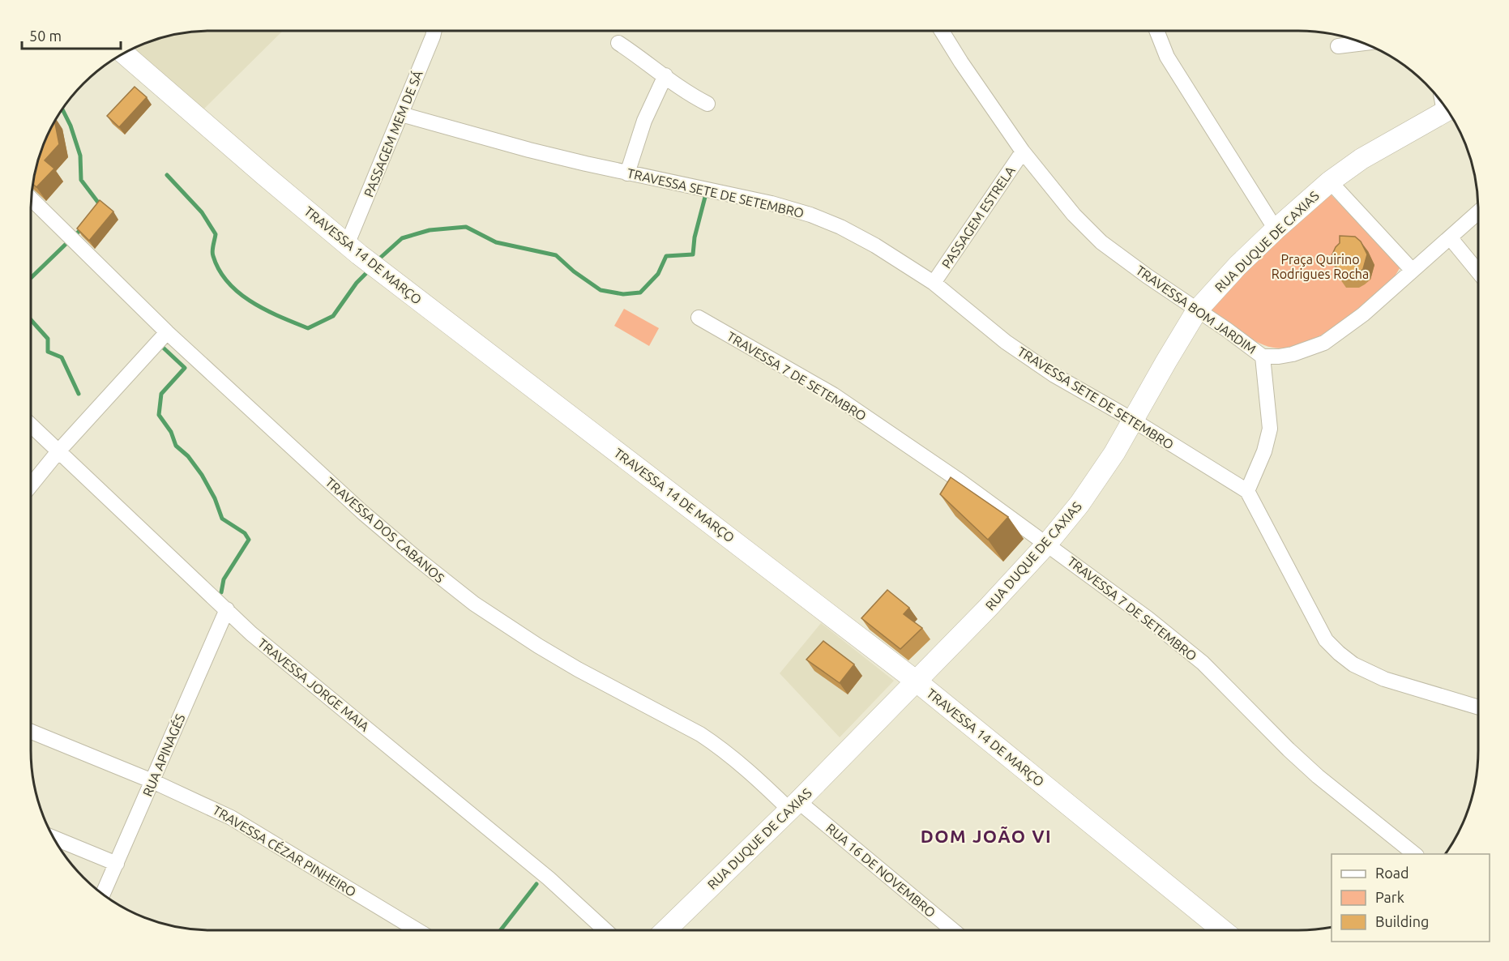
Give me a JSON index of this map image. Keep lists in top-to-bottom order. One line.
{"streets":{"street":["PASSAGEM MEM DE SÁ","TRAVESSA SETE DE SETEMBRO","PASSAGEM ESTRELA","RUA DUQUE DE CAXIAS","TRAVESSA 14 DE MARÇO","TRAVESSA BOM JARDIM","TRAVESSA 7 DE SETEMBRO","TRAVESSA DOS CABANOS","TRAVESSA JORGE MAIA","RUA APINAGÉS","TRAVESSA CÉZAR PINHEIRO","RUA 16 DE NOVEMBRO"]},"crossings":[["PASSAGEM MEM DE SÁ","TRAVESSA SETE DE SETEMBRO"],["PASSAGEM MEM DE SÁ","TRAVESSA 14 DE MARÇO"],["TRAVESSA SETE DE SETEMBRO","PASSAGEM ESTRELA"],["TRAVESSA SETE DE SETEMBRO","RUA DUQUE DE CAXIAS"],["TRAVESSA SETE DE SETEMBRO","TRAVESSA BOM JARDIM"],["PASSAGEM ESTRELA","TRAVESSA BOM JARDIM"],["RUA DUQUE DE CAXIAS","TRAVESSA 14 DE MARÇO"],["RUA DUQUE DE CAXIAS","TRAVESSA BOM JARDIM"],["RUA DUQUE DE CAXIAS","TRAVESSA 7 DE SETEMBRO"],["RUA DUQUE DE CAXIAS","TRAVESSA DOS CABANOS"],["RUA DUQUE DE CAXIAS","RUA 16 DE NOVEMBRO"],["TRAVESSA DOS CABANOS","RUA 16 DE NOVEMBRO"],["TRAVESSA JORGE MAIA","RUA APINAGÉS"],["RUA APINAGÉS","TRAVESSA CÉZAR PINHEIRO"]],"districts":["DOM JOÃO VI"],"parks":["Praça Quirino Rodrigues Rocha"],"legend":["Road","Park","Building"],"scale_bar":"50 m"}
